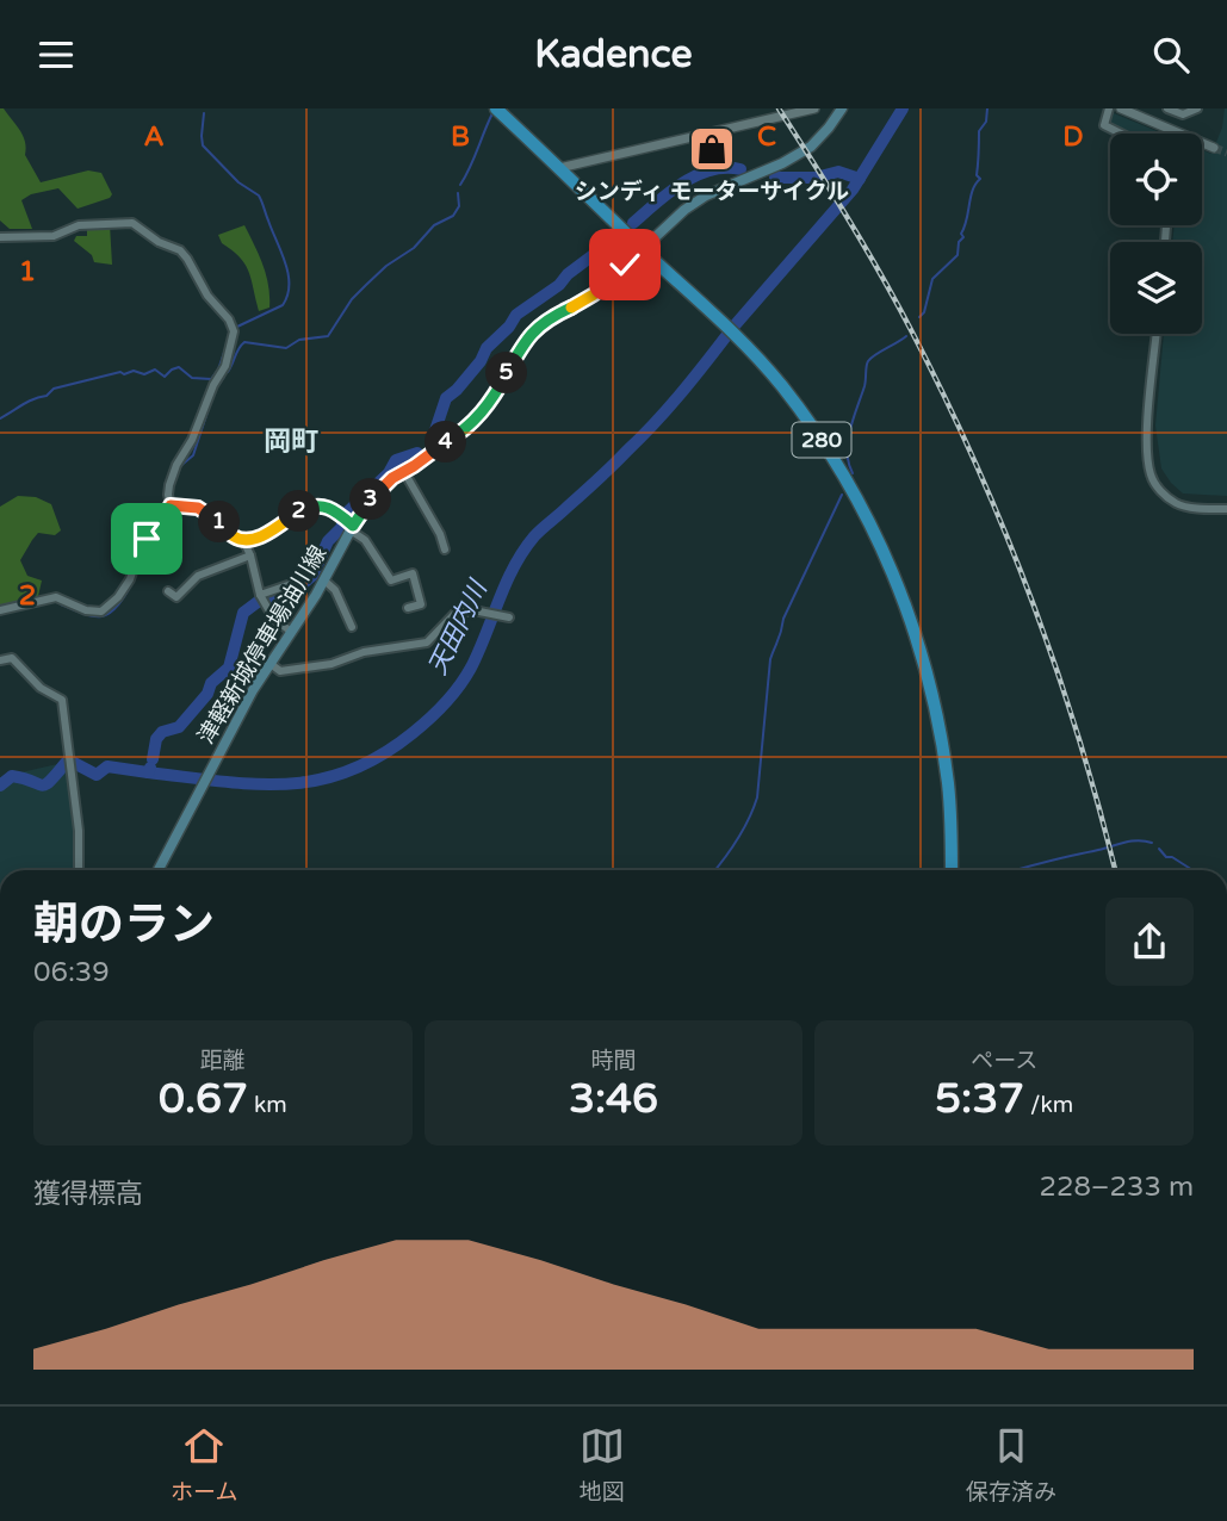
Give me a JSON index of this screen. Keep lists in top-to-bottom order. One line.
{"streets":{"highway":["280"],"main road":["津軽新城停車場油川線"]},"crossings":[["280","津軽新城停車場油川線"]],"districts":["岡町"],"water":["天田内川"],"places":{"shop":["シンディ モーターサイクル"]},"page":{"header":"Kadence","pins":["5","4","3","2","1"],"heading":["朝のラン","06:39"],"stats":[["距離","0.67 km"],["時間","3:46"],["ペース","5:37 /km"]],"chart":["獲得標高","228–233 m"],"tabs":["ホーム","地図","保存済み"]},"grid":{"columns":["A","B","C","D"],"rows":["1","2"]}}
